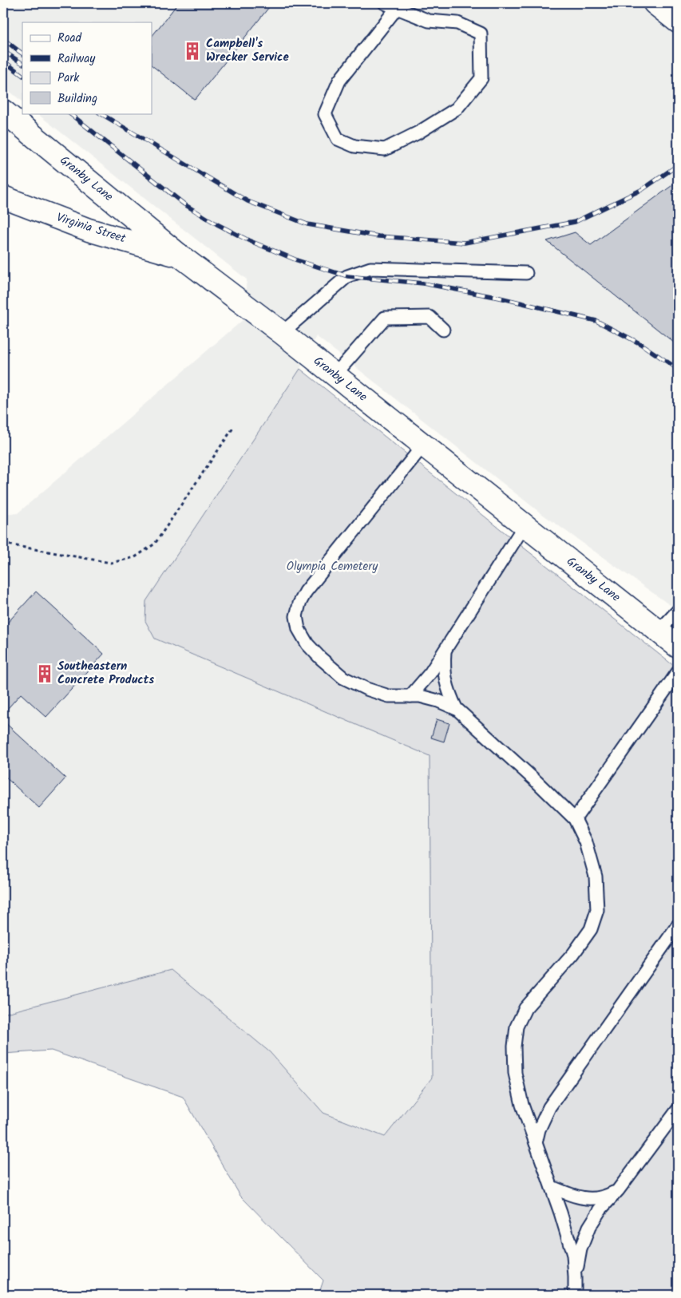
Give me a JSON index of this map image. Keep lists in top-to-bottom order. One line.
{"streets":{"street":["Granby Lane","Virginia Street"]},"crossings":[["Granby Lane","Virginia Street"]],"parks":["Olympia Cemetery"],"places":{"building":["Campbell's Wrecker Service","Southeastern Concrete Products"]},"legend":["Road","Railway","Park","Building"]}
